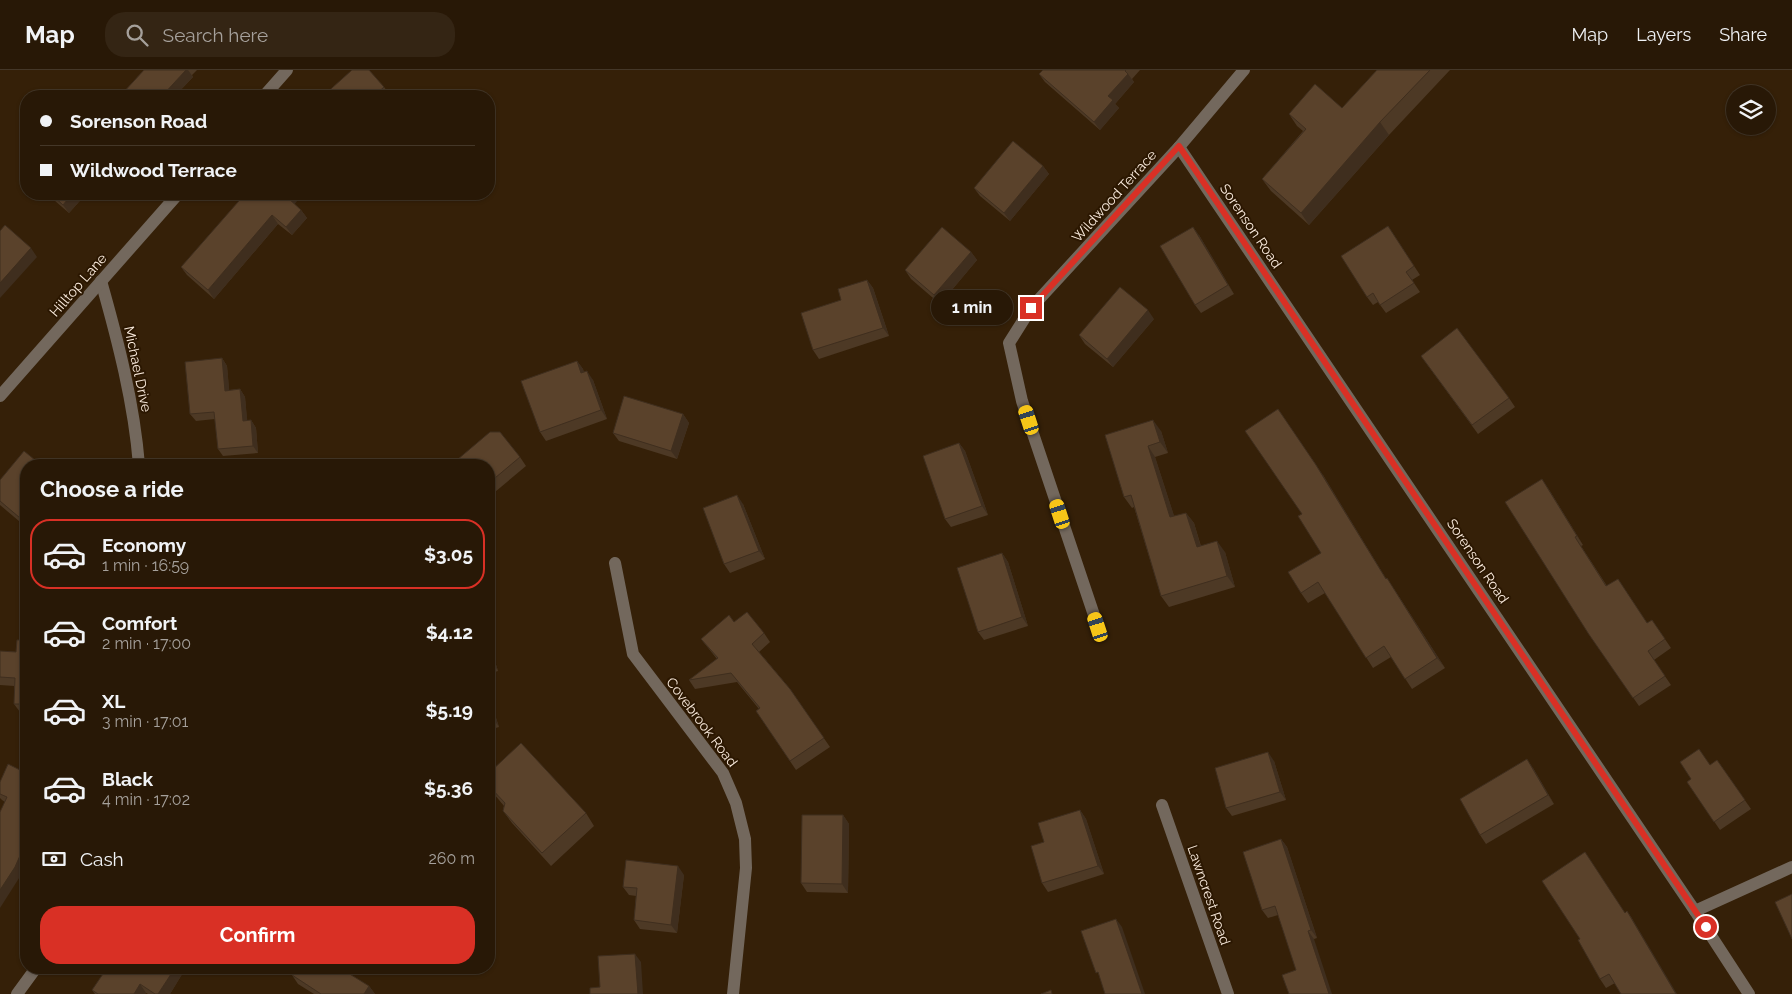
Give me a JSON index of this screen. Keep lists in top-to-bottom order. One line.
{"streets":{"street":["Wildwood Terrace","Sorenson Road","Hilltop Lane","Michael Drive","Covebrook Road","Lawncrest Road"]},"crossings":[["Wildwood Terrace","Sorenson Road"],["Hilltop Lane","Michael Drive"]],"page":{"header":"Map","search":"Search here","nav":["Map","Layers","Share"],"banner":["Sorenson Road","Wildwood Terrace"],"bubble":"1 min","heading":"Choose a ride","list":[{"name":"Economy","note":"1 min · 16:59","value":"$3.05"},{"name":"Comfort","note":"2 min · 17:00","value":"$4.12"},{"name":"XL","note":"3 min · 17:01","value":"$5.19"},{"name":"Black","note":"4 min · 17:02","value":"$5.36"}],"pay":["Cash","260 m"],"buttons":"Confirm"}}
